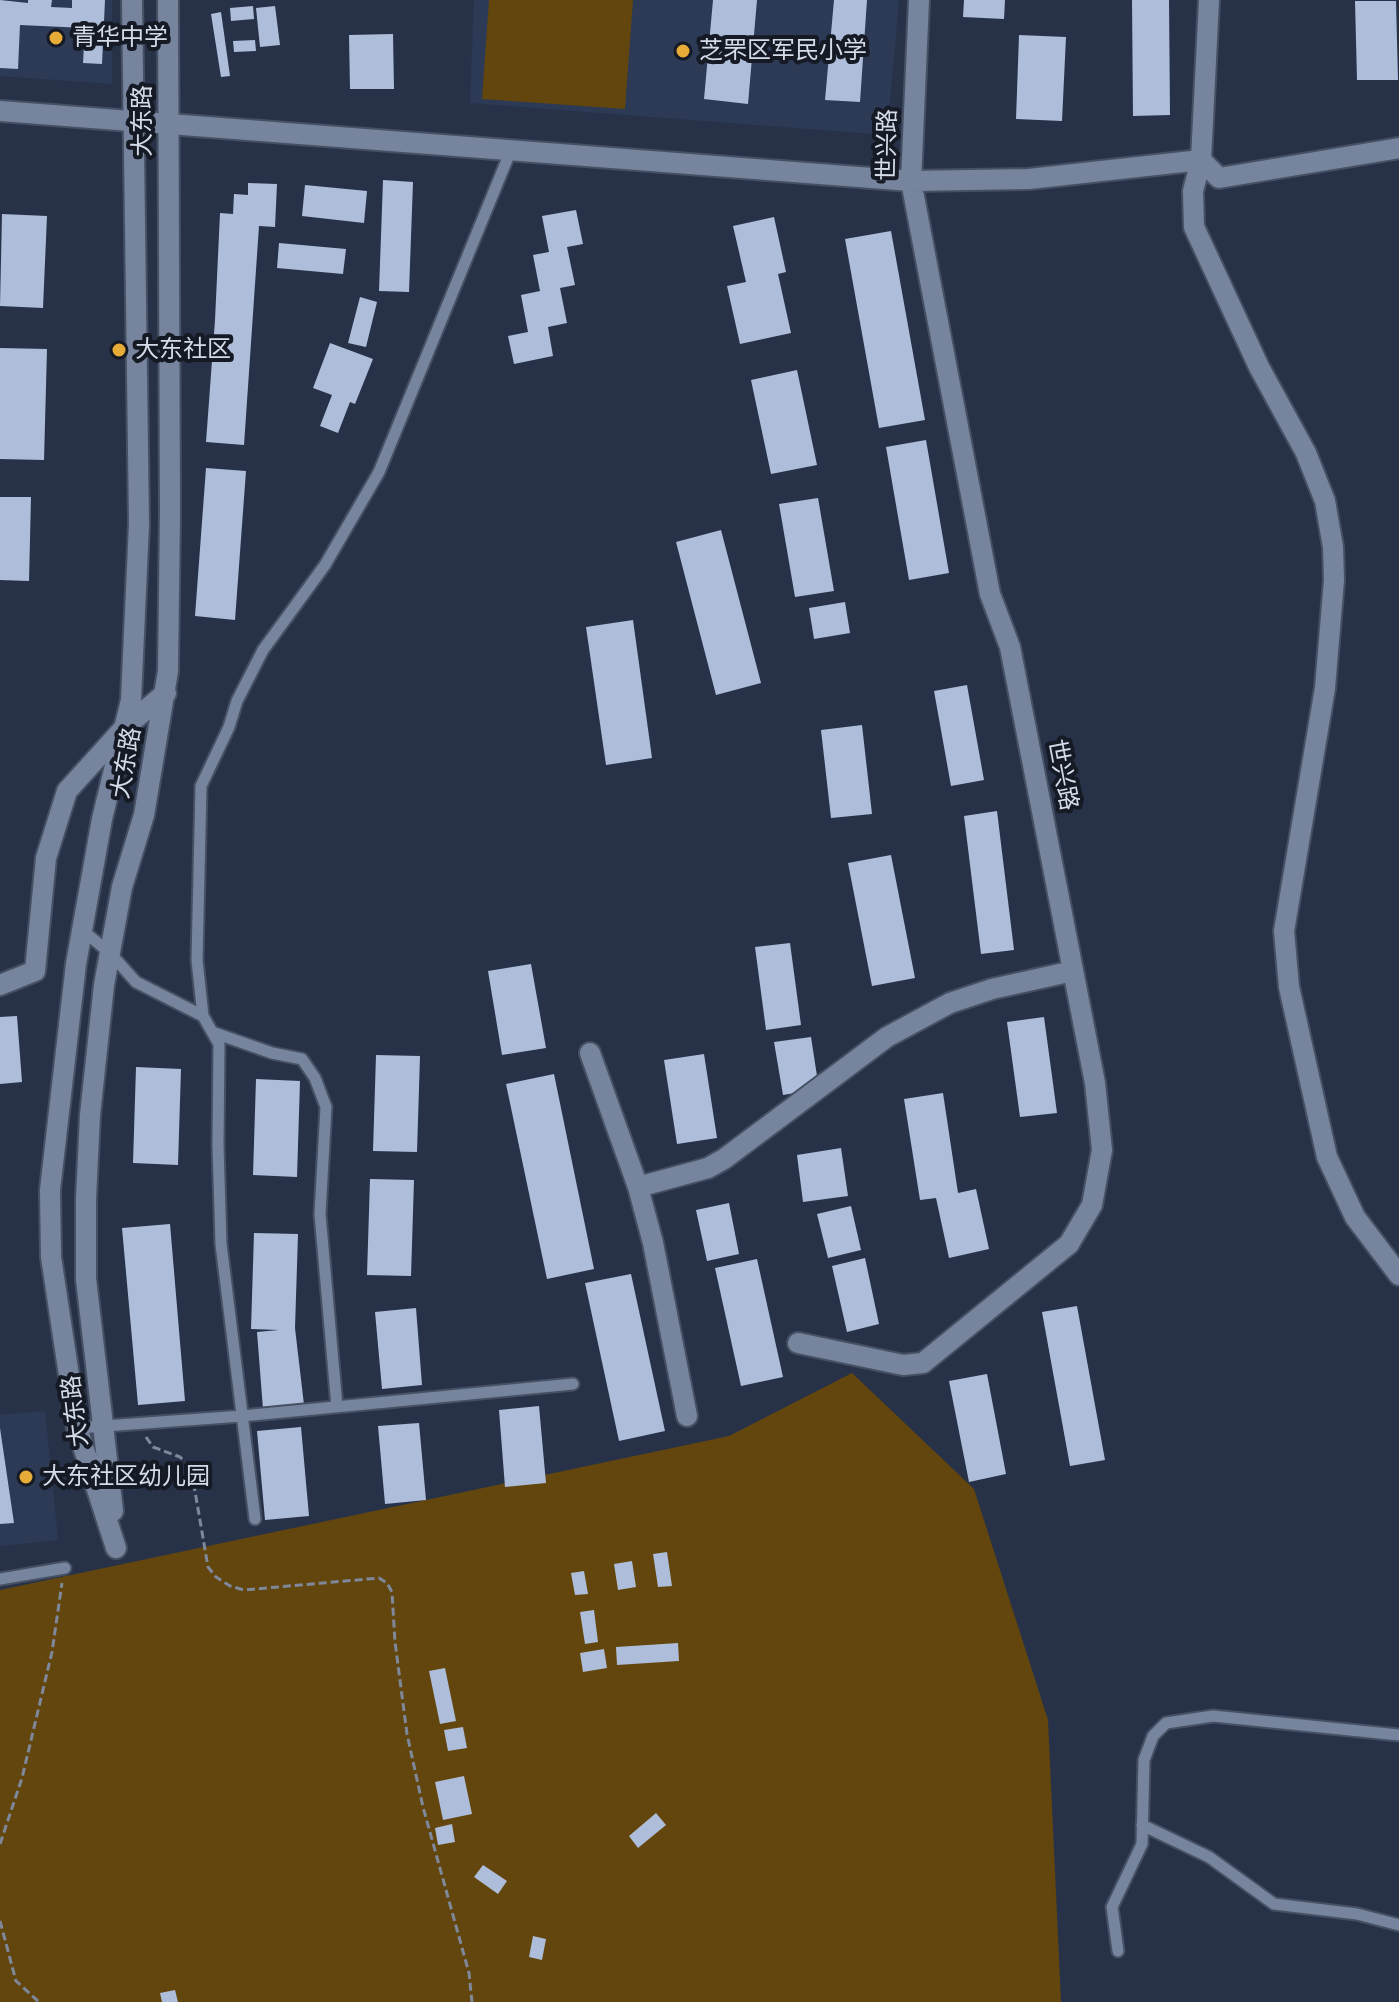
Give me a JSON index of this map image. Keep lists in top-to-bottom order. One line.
{"streets":{"street":["大东路","世兴路"]},"places":["青华中学","芝罘区军民小学","大东社区","大东社区幼儿园"]}
